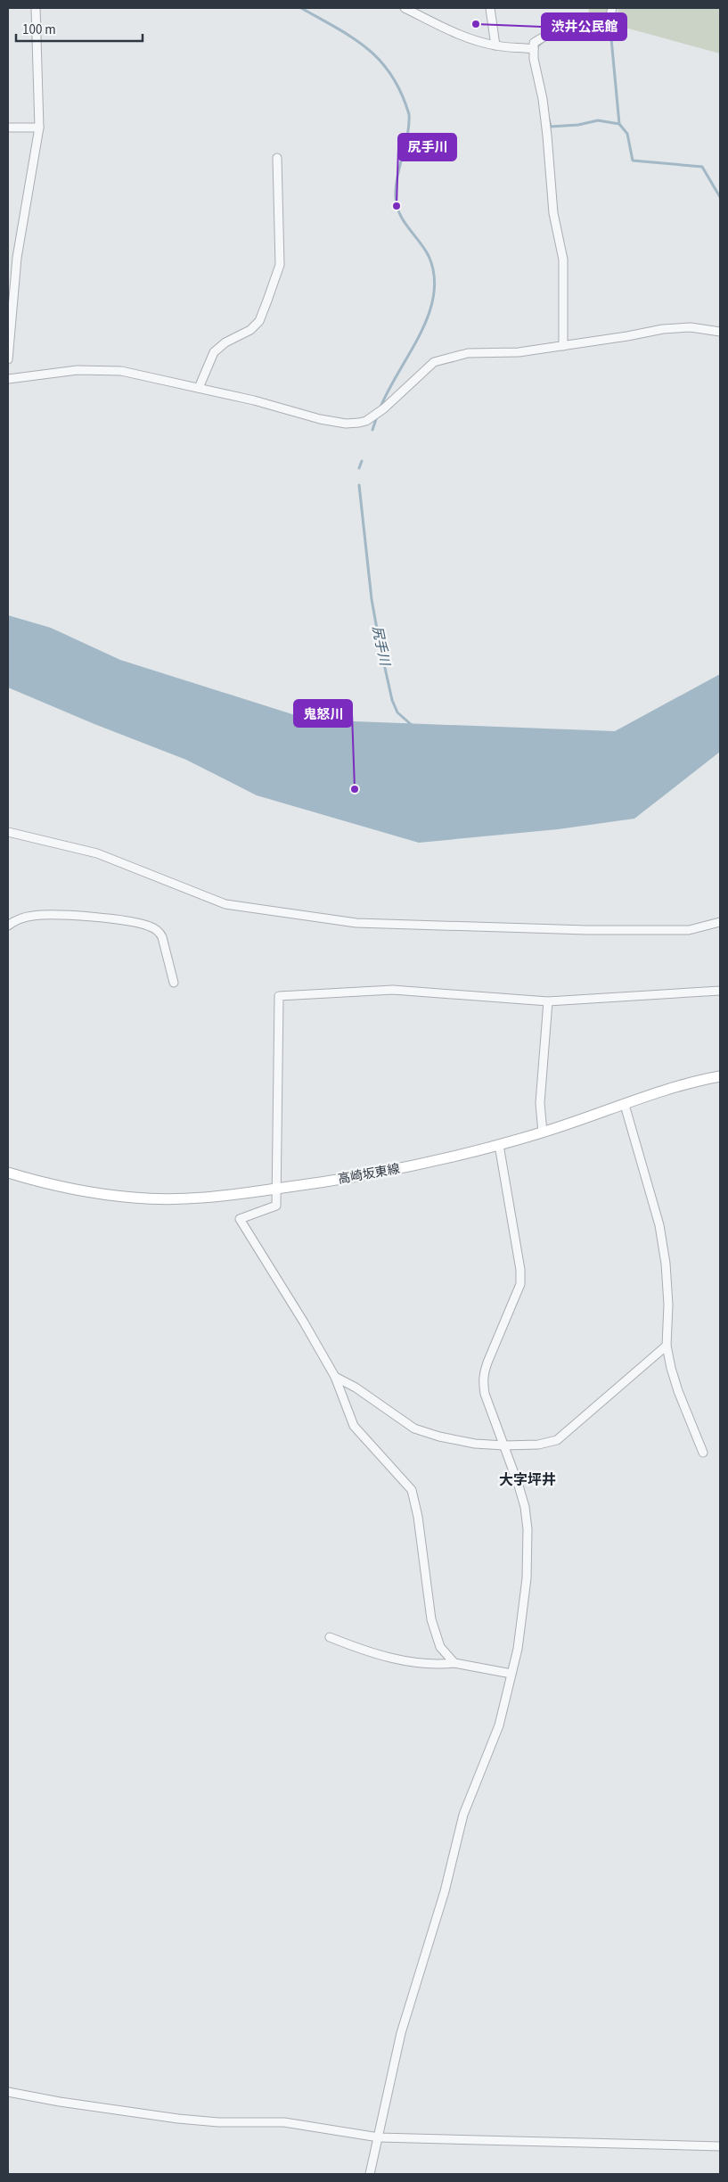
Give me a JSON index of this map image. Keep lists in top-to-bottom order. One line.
{"streets":{"main road":["高崎坂東線"]},"districts":["大字坪井"],"water":["尻手川"],"places":["渋井公民館","尻手川","鬼怒川"],"scale_bar":"100 m"}
